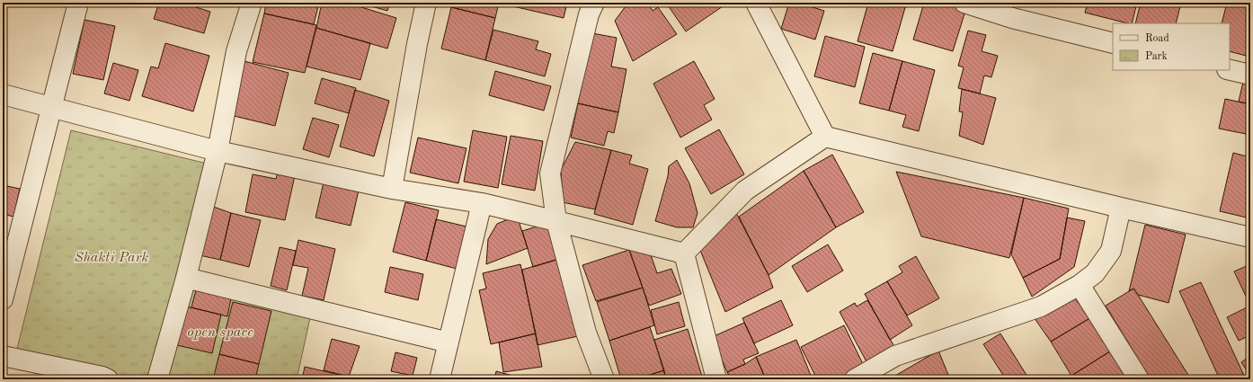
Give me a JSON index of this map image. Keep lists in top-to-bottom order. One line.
{"parks":["Shakti Park","open space"],"legend":["Road","Park"]}
